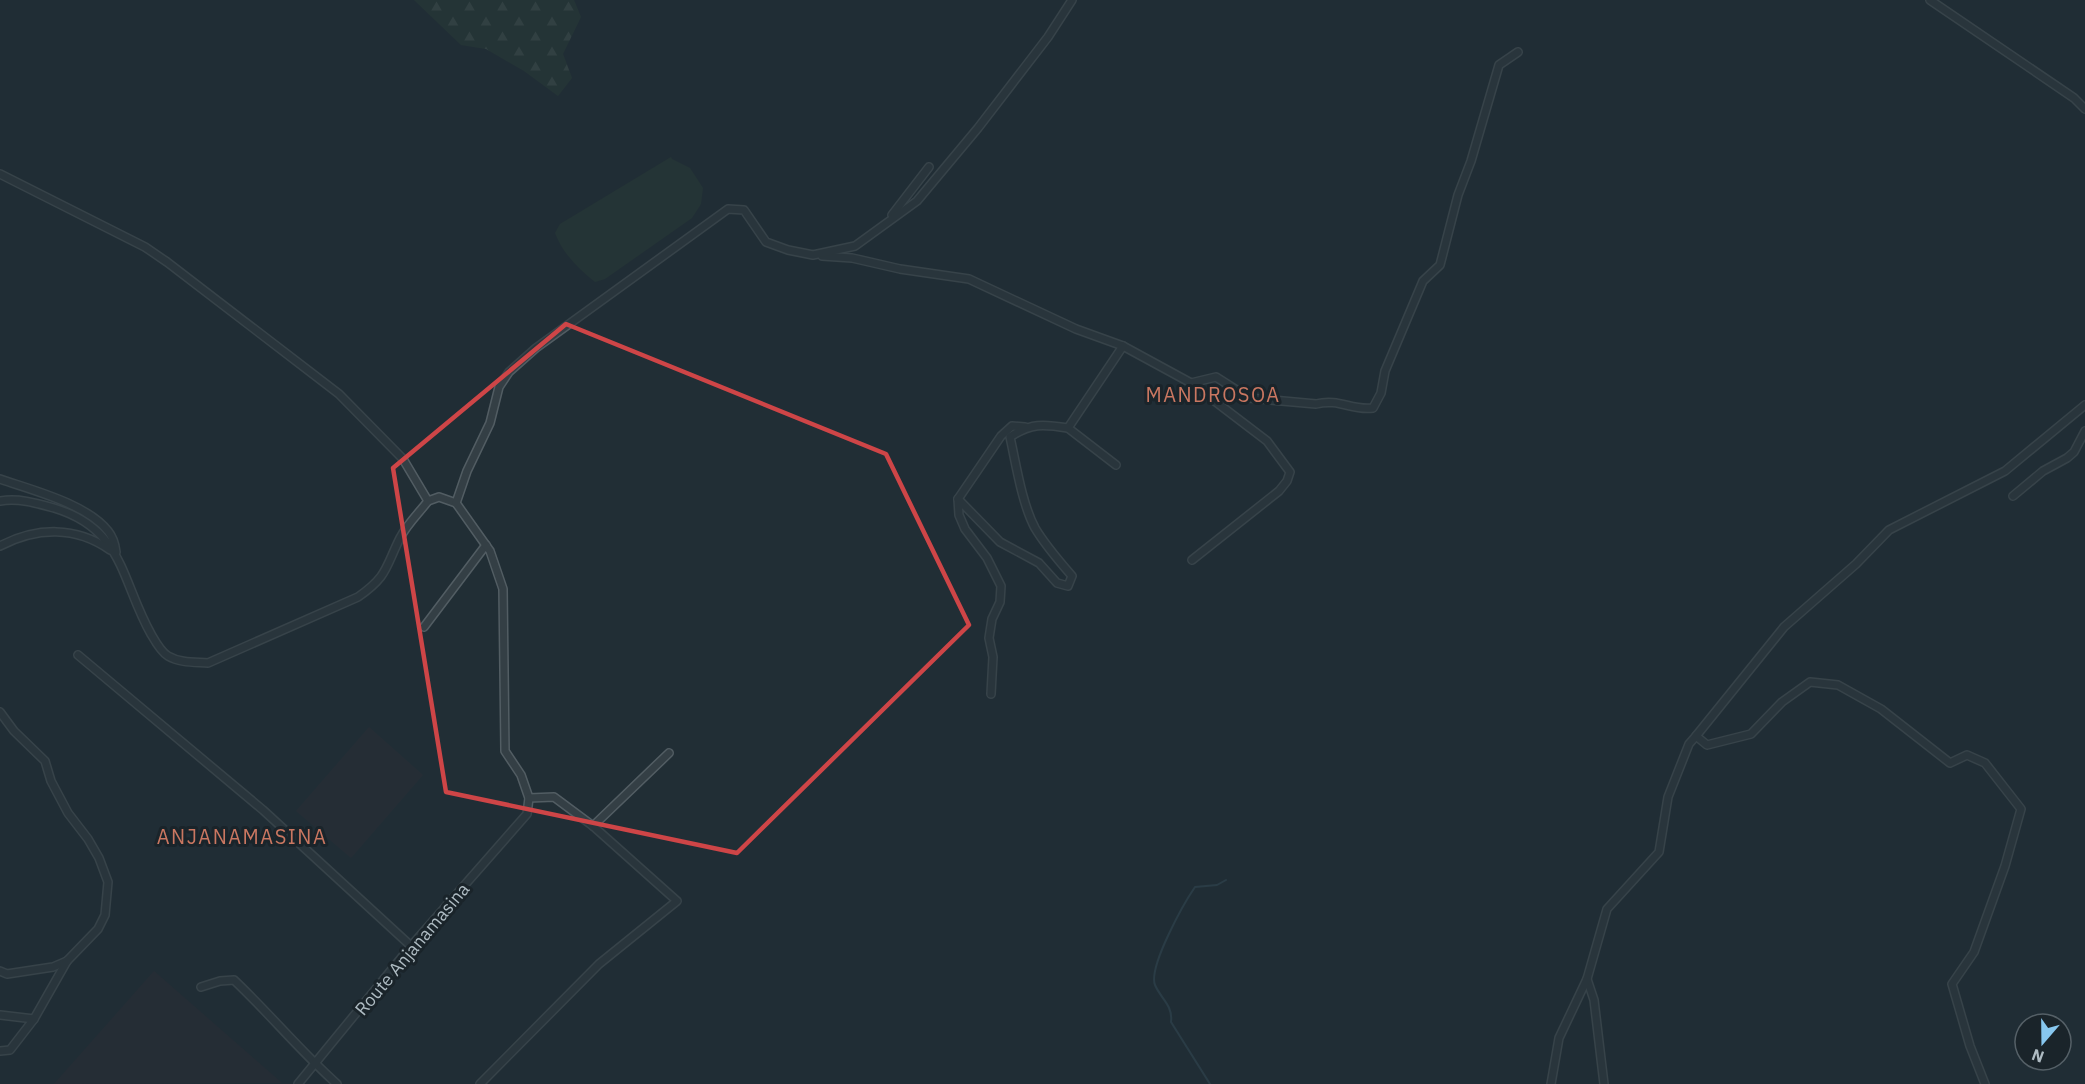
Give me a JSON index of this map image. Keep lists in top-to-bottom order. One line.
{"streets":{"street":["Route Anjanamasina"]},"districts":["MANDROSOA","ANJANAMASINA"],"north":"bottom"}
